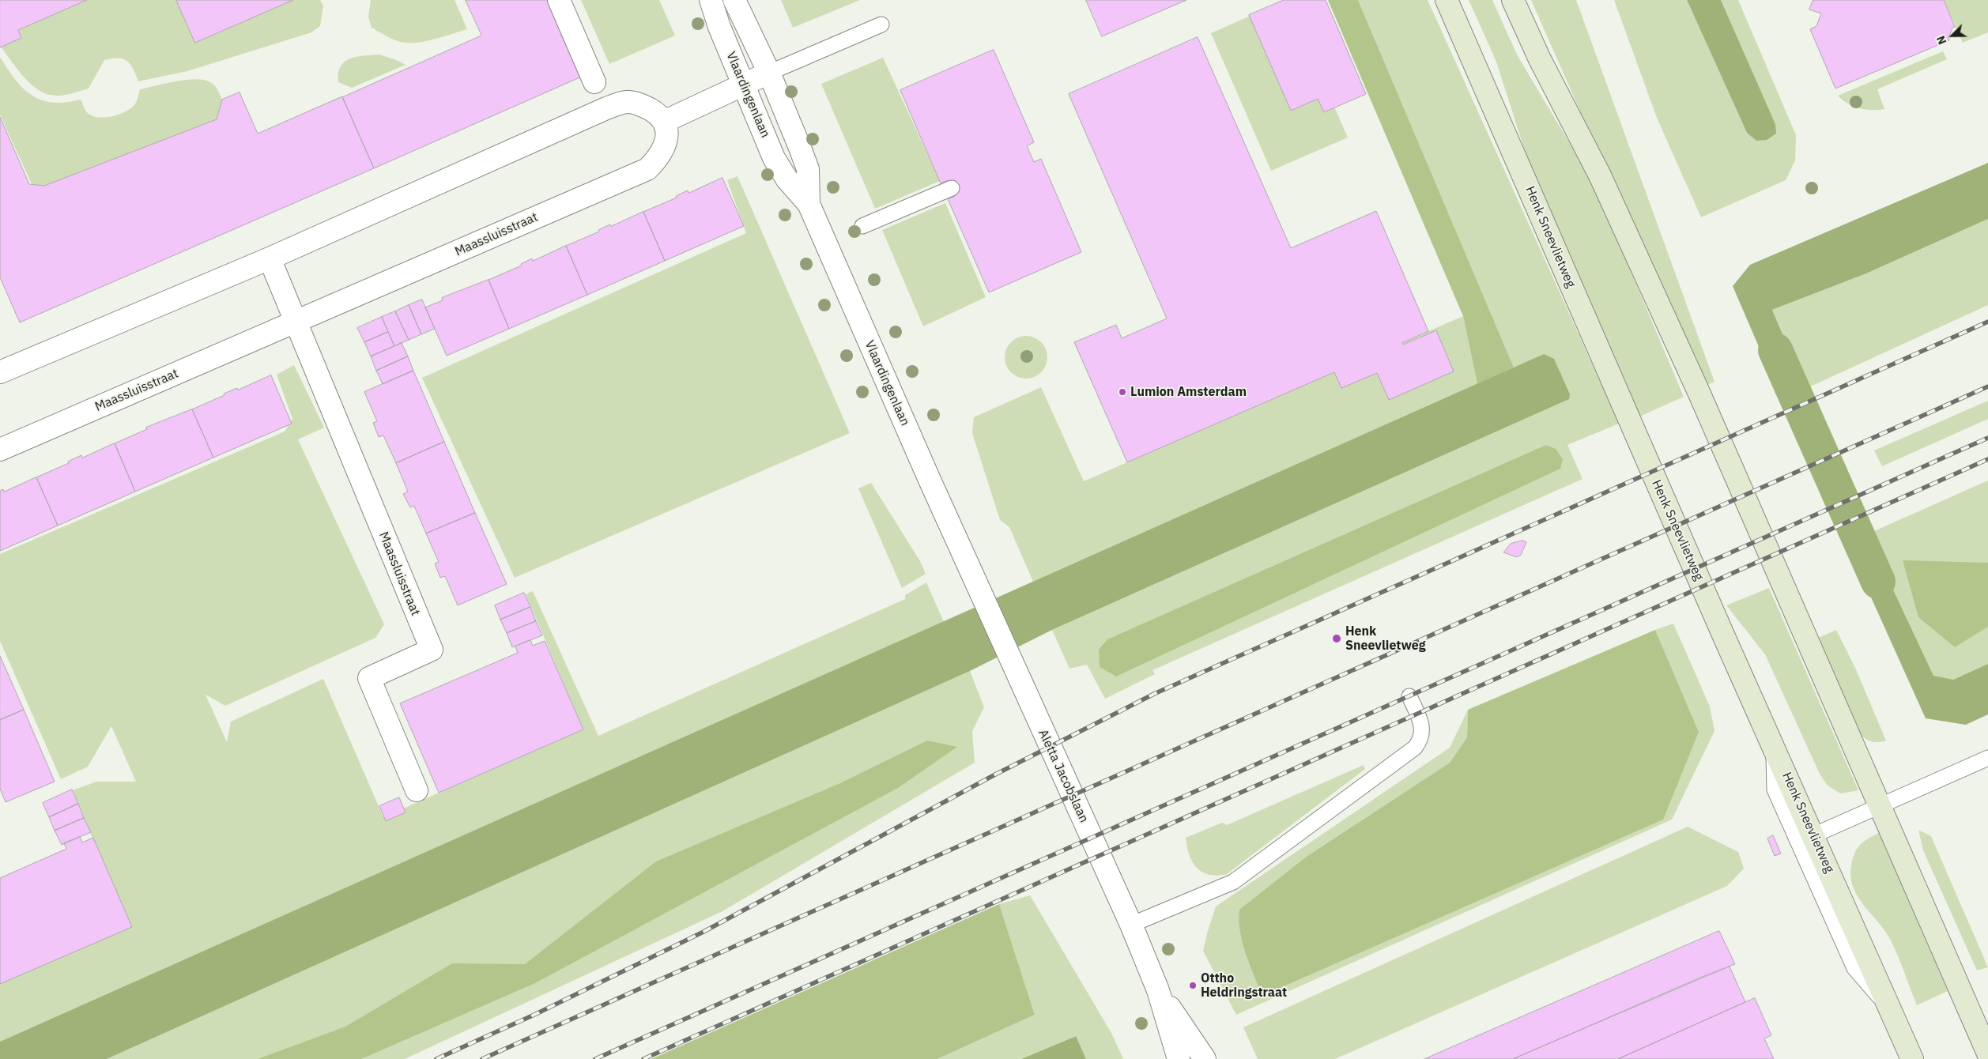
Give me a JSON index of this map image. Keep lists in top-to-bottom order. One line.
{"streets":{"main road":["Henk Sneevlietweg"],"street":["Vlaardingenlaan","Maassluisstraat","Aletta Jacobslaan"]},"crossings":[["Vlaardingenlaan","Aletta Jacobslaan"]],"places":["Lumion Amsterdam","Henk Sneevlietweg","Ottho Heldringstraat"],"north":"bottom left"}
